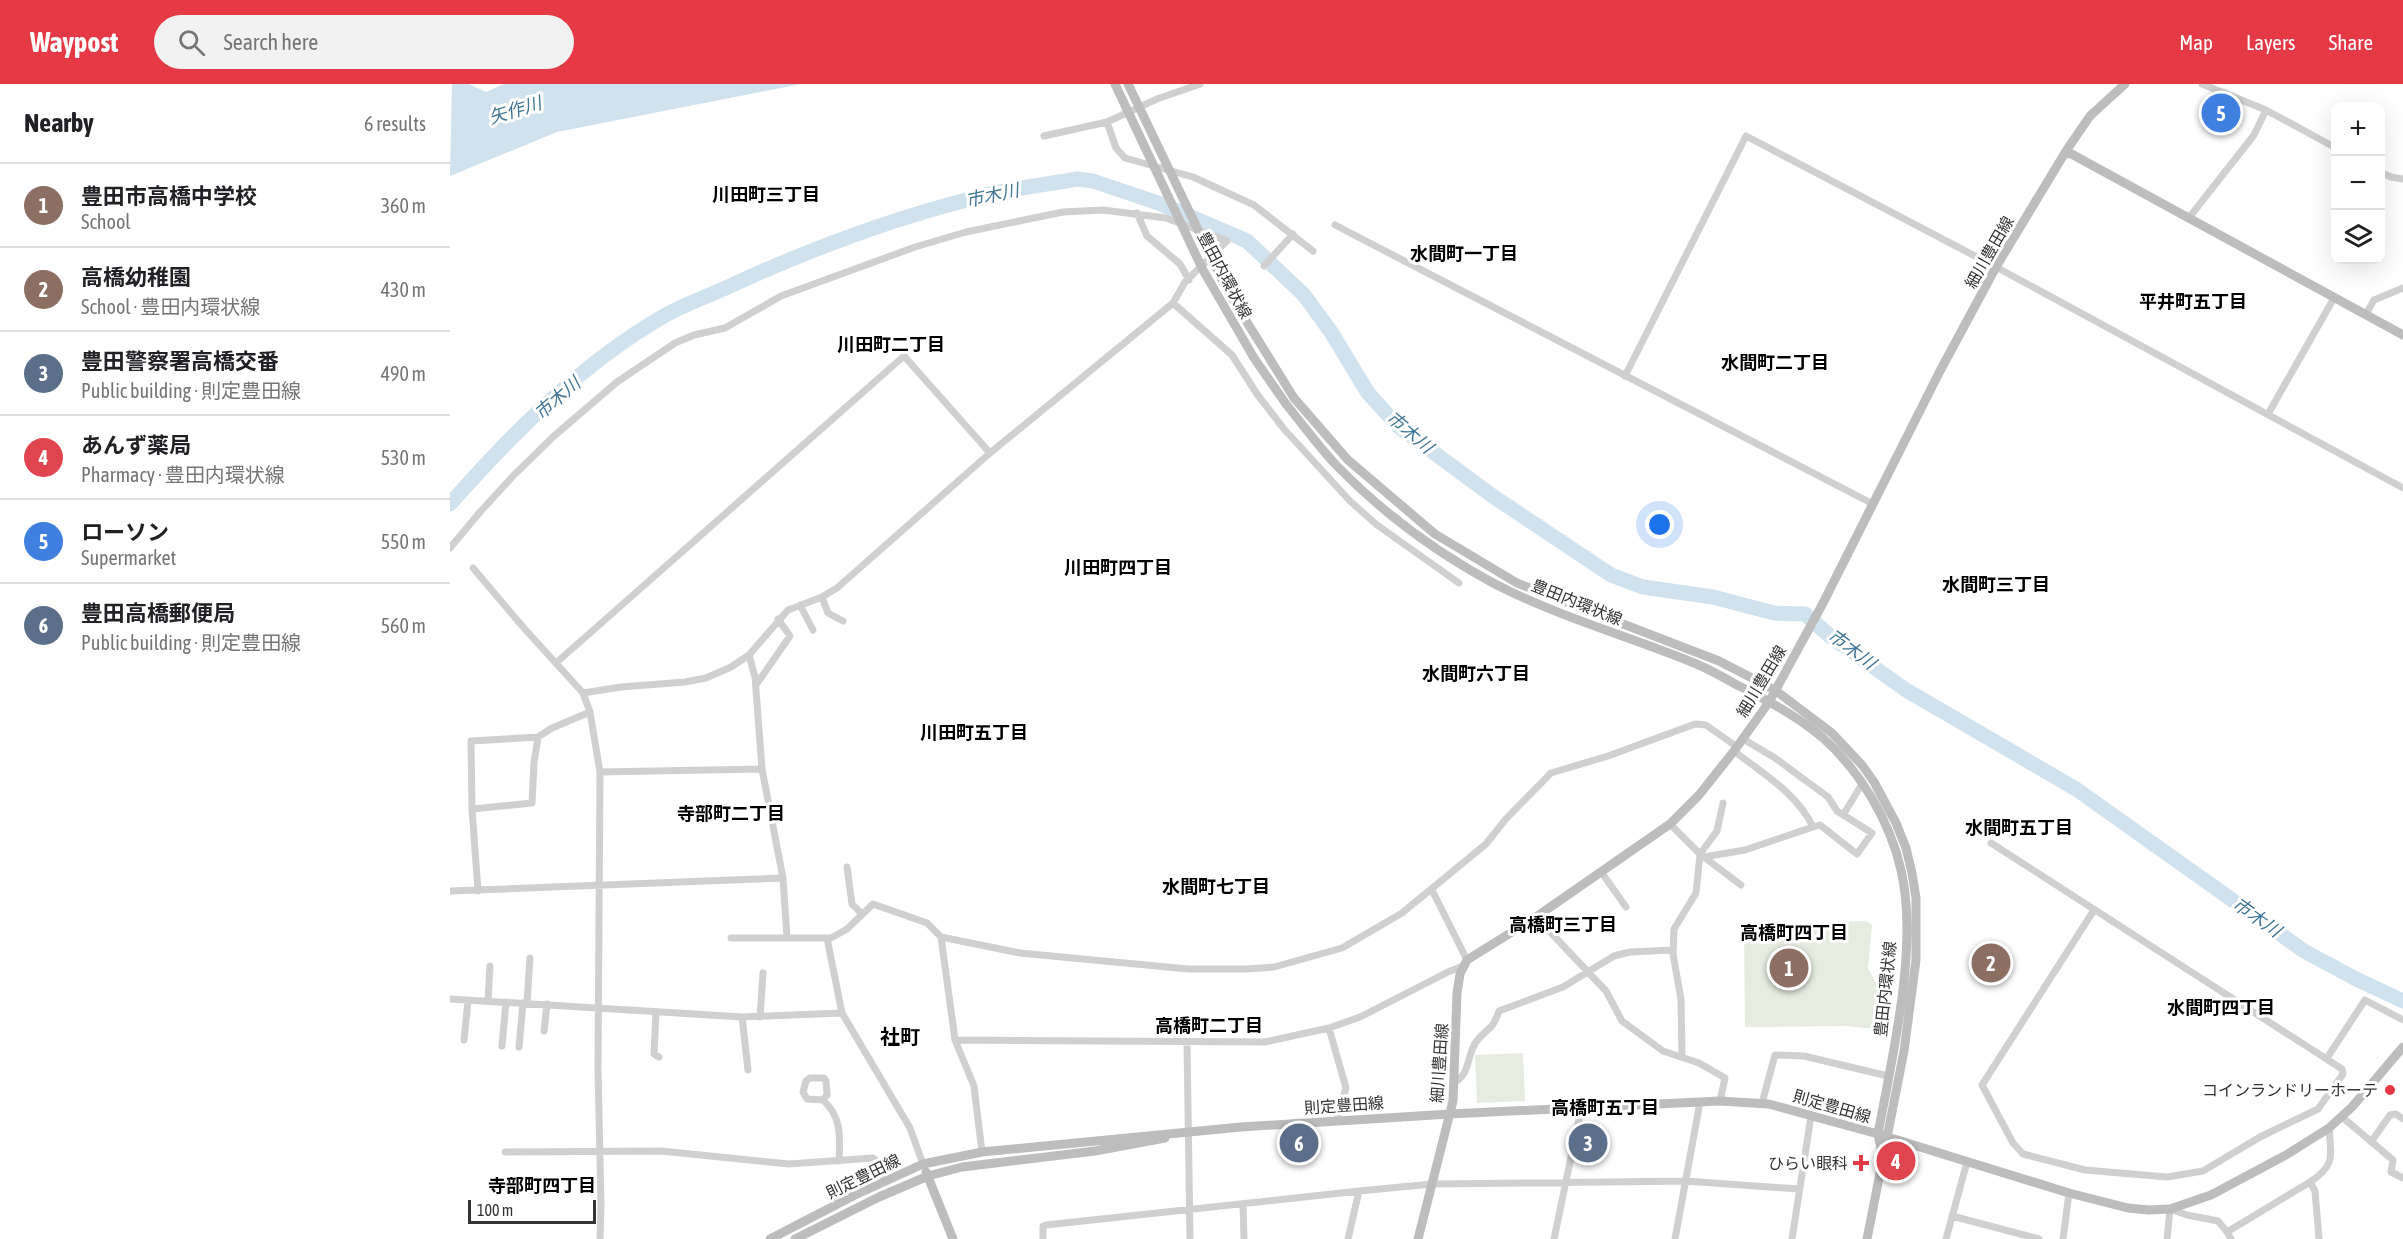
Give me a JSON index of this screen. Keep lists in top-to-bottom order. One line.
{"streets":{"main road":["細川豊田線","豊田内環状線","則定豊田線"]},"crossings":[["細川豊田線","豊田内環状線"],["細川豊田線","則定豊田線"],["豊田内環状線","則定豊田線"]],"districts":["川田町三丁目","水間町一丁目","平井町五丁目","川田町二丁目","水間町二丁目","川田町四丁目","水間町三丁目","水間町六丁目","川田町五丁目","寺部町二丁目","水間町五丁目","水間町七丁目","高橋町三丁目","高橋町四丁目","水間町四丁目","高橋町二丁目","社町","高橋町五丁目","寺部町四丁目"],"water":["矢作川","市木川"],"places":{"other":["コインランドリーホーテ"],"health":["ひらい眼科"]},"scale_bar":"100 m","page":{"header":"Waypost","search":"Search here","nav":["Map","Layers","Share"],"heading":["Nearby","6 results"],"pins":["5","2","1","3","6","4"],"map_buttons":["+","−"],"list":[{"mark":"1","name":"豊田市高橋中学校","note":"School","value":"360 m"},{"mark":"2","name":"高橋幼稚園","note":"School · 豊田内環状線","value":"430 m"},{"mark":"3","name":"豊田警察署高橋交番","note":"Public building · 則定豊田線","value":"490 m"},{"mark":"4","name":"あんず薬局","note":"Pharmacy · 豊田内環状線","value":"530 m"},{"mark":"5","name":"ローソン","note":"Supermarket","value":"550 m"},{"mark":"6","name":"豊田高橋郵便局","note":"Public building · 則定豊田線","value":"560 m"}],"scale":"100 m"}}
